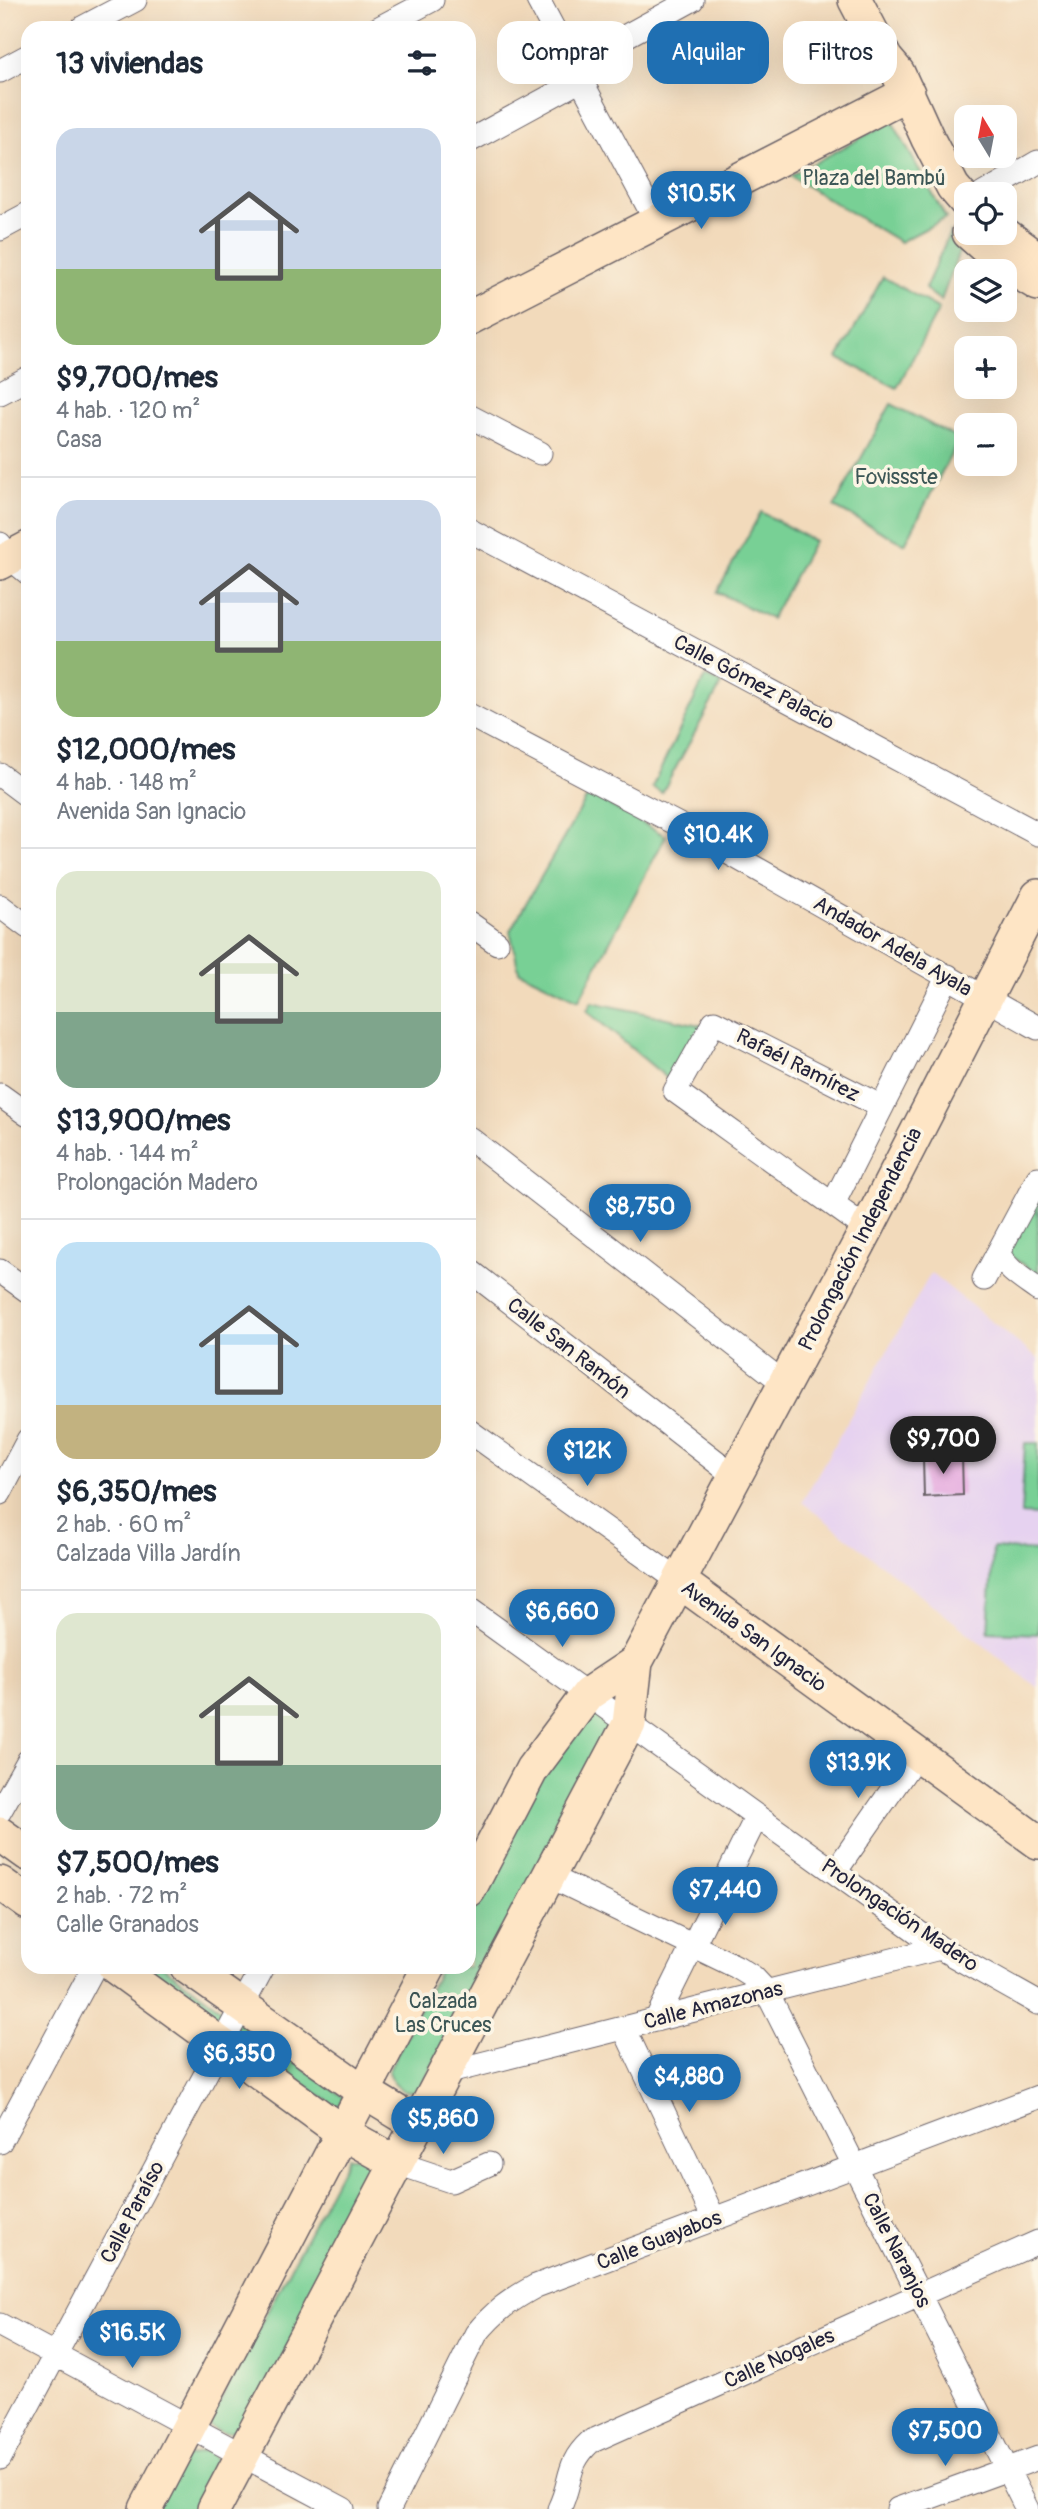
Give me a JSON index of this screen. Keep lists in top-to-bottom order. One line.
{"streets":{"street":["Calle Gómez Palacio","Andador Adela Ayala","Rafaél Ramírez","Prolongación Independencia","Calle San Ramón","Avenida San Ignacio","Prolongación Madero","Calle Amazonas","Calle Paraíso","Calle Guayabos","Calle Naranjos","Calle Nogales"]},"crossings":[["Andador Adela Ayala","Prolongación Independencia"],["Prolongación Independencia","Calle San Ramón"],["Prolongación Independencia","Avenida San Ignacio"],["Prolongación Madero","Calle Amazonas"],["Calle Amazonas","Calle Naranjos"],["Calle Guayabos","Calle Naranjos"],["Calle Naranjos","Calle Nogales"]],"parks":["Plaza del Bambú","Fovissste","Calzada Las Cruces"],"north":"top","page":{"chip":["Comprar","Alquilar","Filtros"],"heading":"13 viviendas","map_buttons":["+","−"],"list":[{"name":"$9,700/mes","note":"4 hab. · 120 m² · Casa"},{"name":"$12,000/mes","note":"4 hab. · 148 m² · Avenida San Ignacio"},{"name":"$13,900/mes","note":"4 hab. · 144 m² · Prolongación Madero"},{"name":"$6,350/mes","note":"2 hab. · 60 m² · Calzada Villa Jardín"},{"name":"$7,500/mes","note":"2 hab. · 72 m² · Calle Granados"}],"price":["$10.5K","$10.4K","$8,750","$9,700","$12K","$6,660","$13.9K","$7,440","$6,350","$4,880","$5,860","$16.5K","$7,500"]}}
